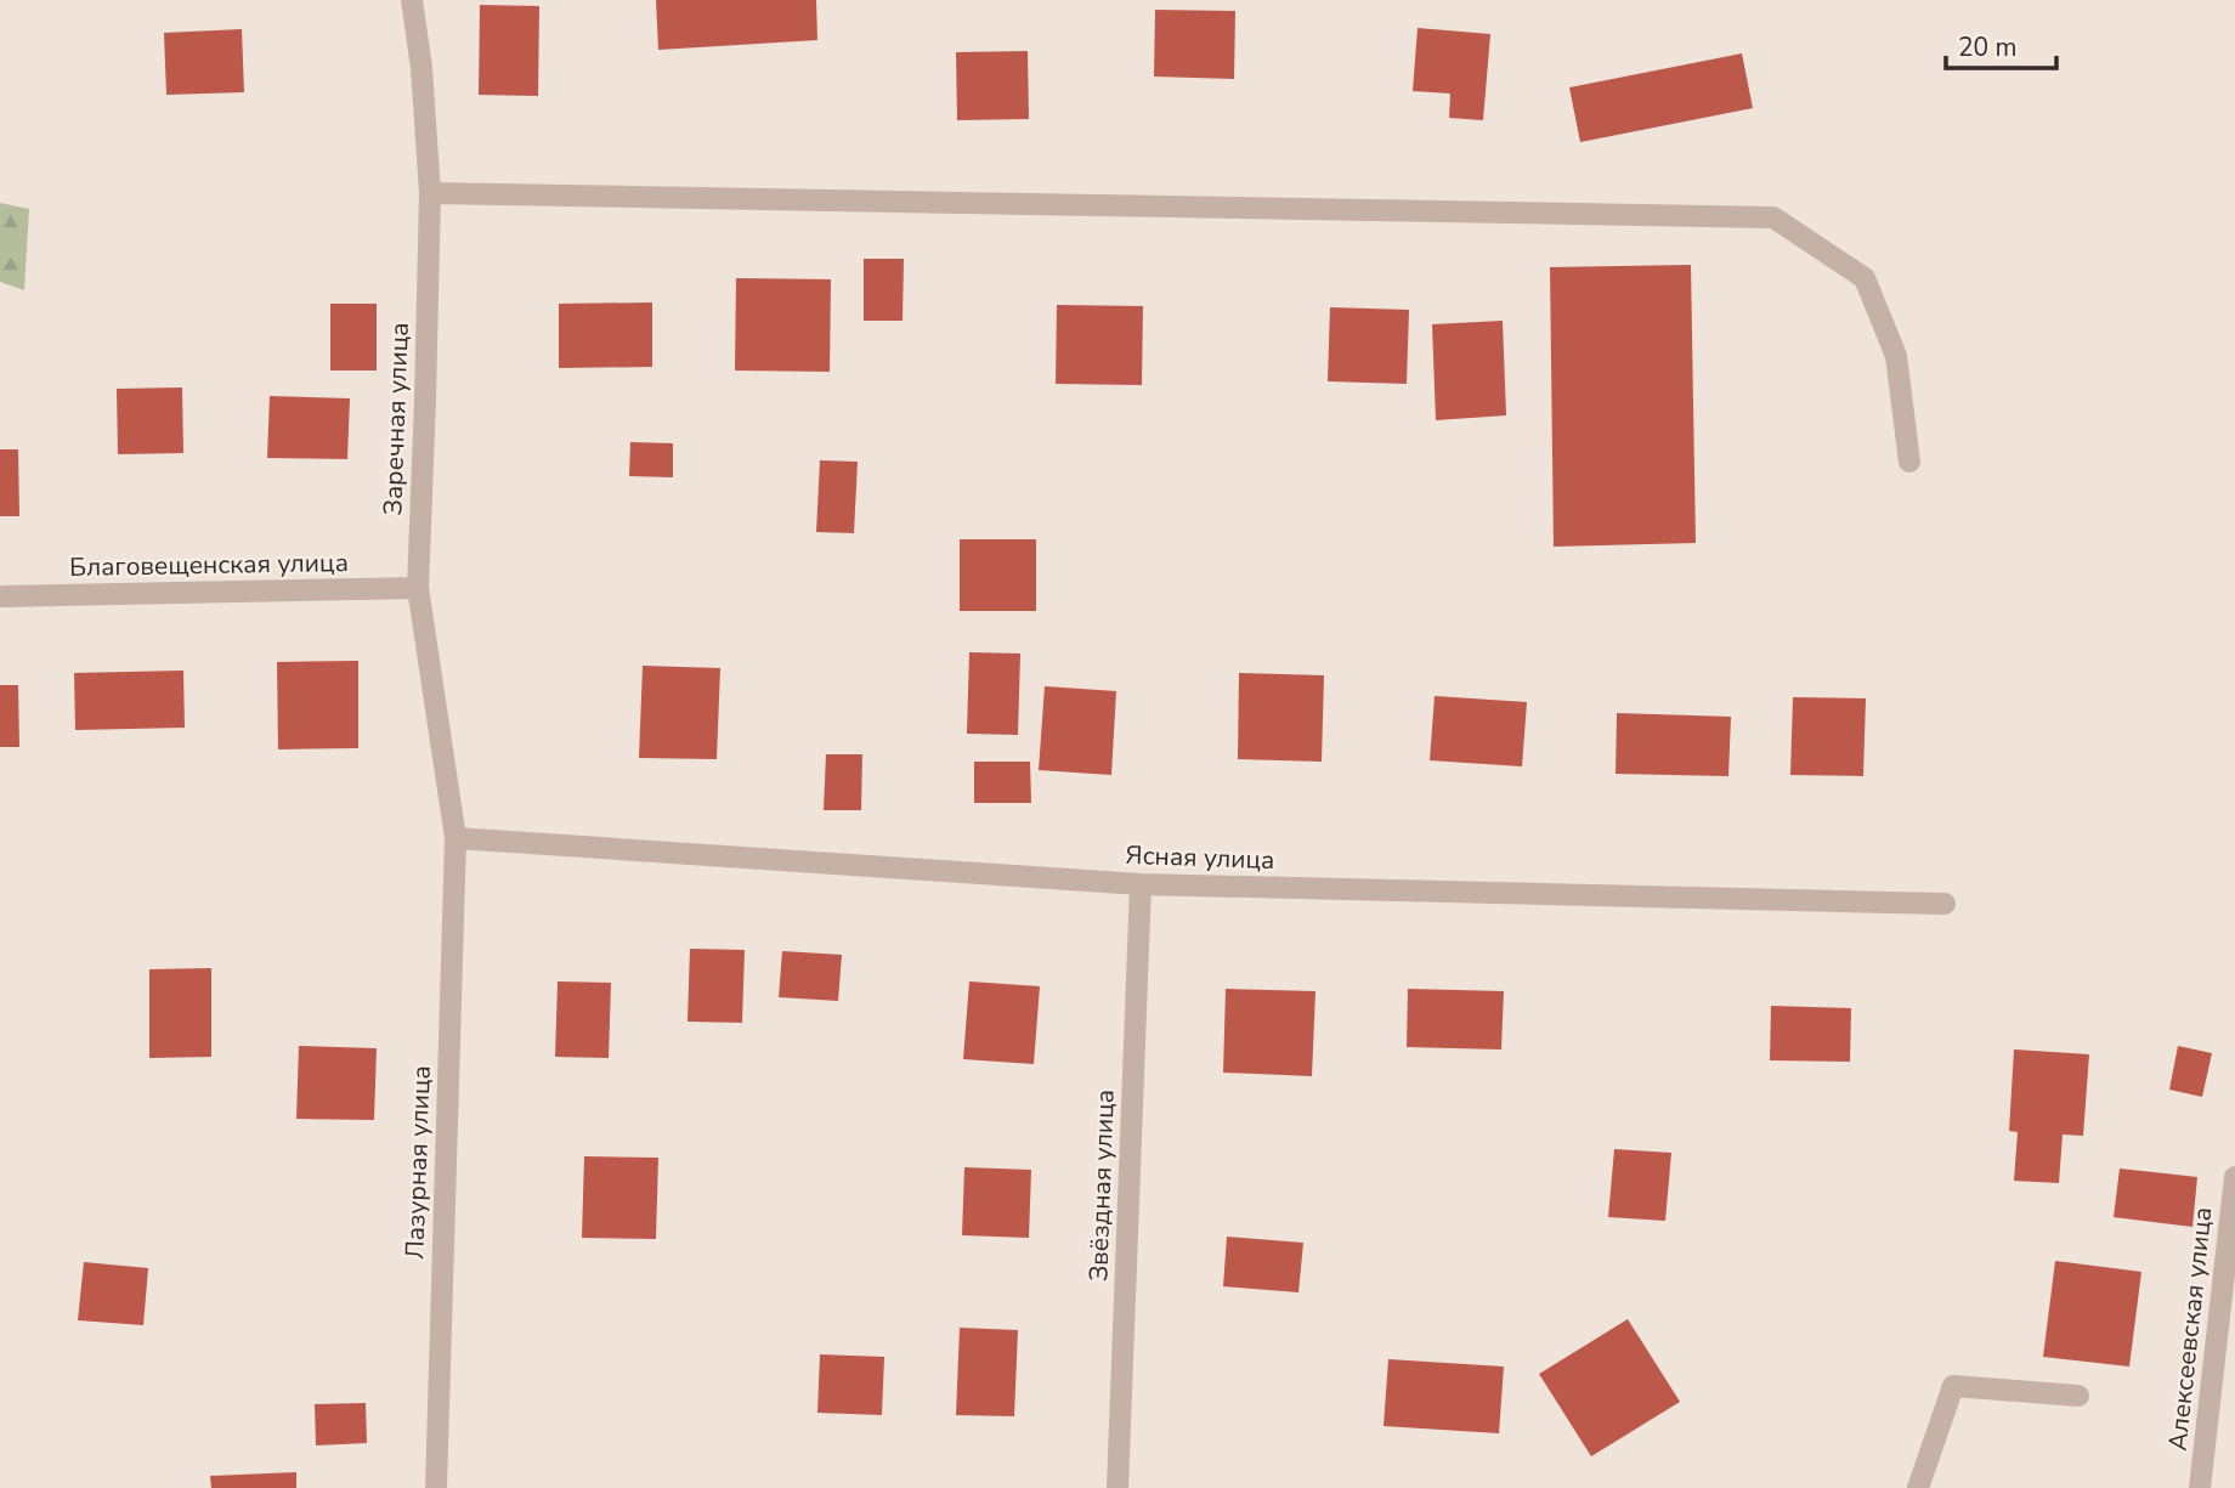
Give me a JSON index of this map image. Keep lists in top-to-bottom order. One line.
{"streets":{"street":["Заречная улица","Благовещенская улица","Ясная улица","Лазурная улица","Звёздная улица","Алексеевская улица"]},"crossings":[["Заречная улица","Благовещенская улица"],["Заречная улица","Ясная улица"],["Заречная улица","Лазурная улица"],["Ясная улица","Лазурная улица"],["Ясная улица","Звёздная улица"]],"scale_bar":"20 m"}
